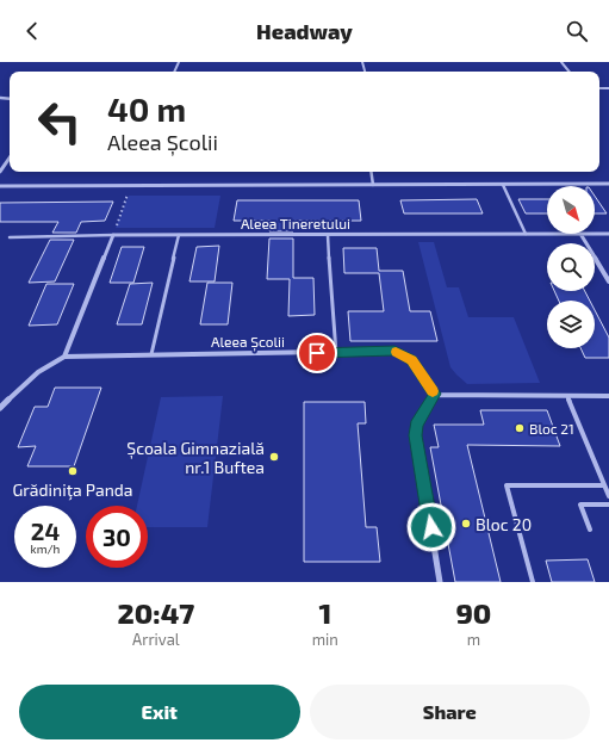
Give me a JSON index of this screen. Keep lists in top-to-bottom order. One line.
{"streets":{"street":["Aleea Tineretului","Aleea Școlii"]},"places":["Bloc 21","Școala Gimnazială nr.1 Buftea","Grădiniţa Panda","Bloc 20"],"north":"bottom right","page":{"header":"Headway","turn":["40 m","Aleea Școlii"],"speed":"24 km/h","limit":"30","eta":["20:47","Arrival","1","min","90","m"],"buttons":["Exit","Share"]}}
